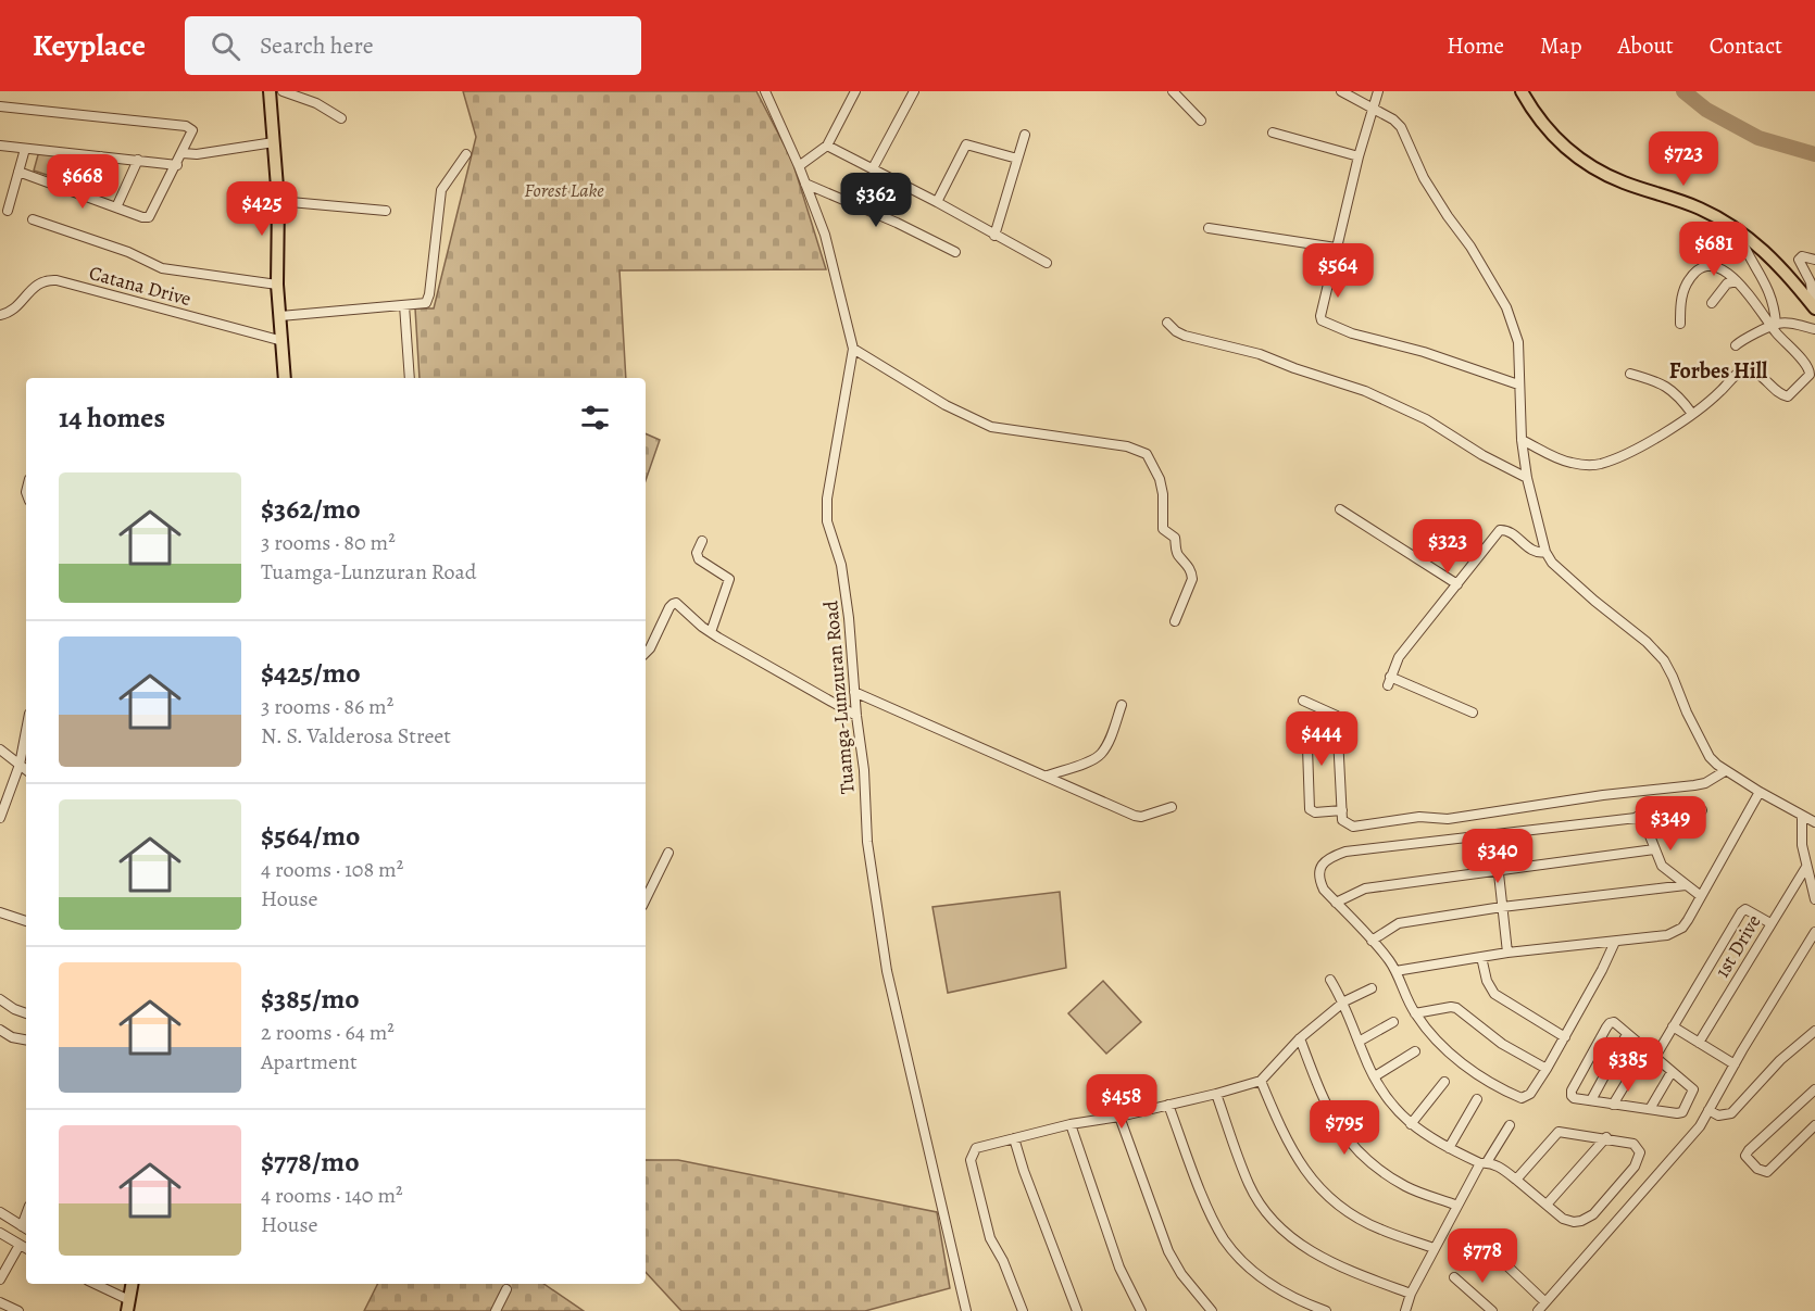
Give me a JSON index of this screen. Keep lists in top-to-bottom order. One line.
{"streets":{"street":["Catana Drive","Tuamga-Lunzuran Road","1st Drive"]},"districts":["Forbes Hill"],"parks":["Forest Lake"],"page":{"header":"Keyplace","search":"Search here","nav":["Home","Map","About","Contact"],"price":["$723","$668","$362","$425","$681","$564","$323","$444","$349","$340","$385","$458","$795","$778"],"heading":"14 homes","list":[{"name":"$362/mo","note":"3 rooms · 80 m² · Tuamga-Lunzuran Road"},{"name":"$425/mo","note":"3 rooms · 86 m² · N. S. Valderosa Street"},{"name":"$564/mo","note":"4 rooms · 108 m² · House"},{"name":"$385/mo","note":"2 rooms · 64 m² · Apartment"},{"name":"$778/mo","note":"4 rooms · 140 m² · House"}]}}
